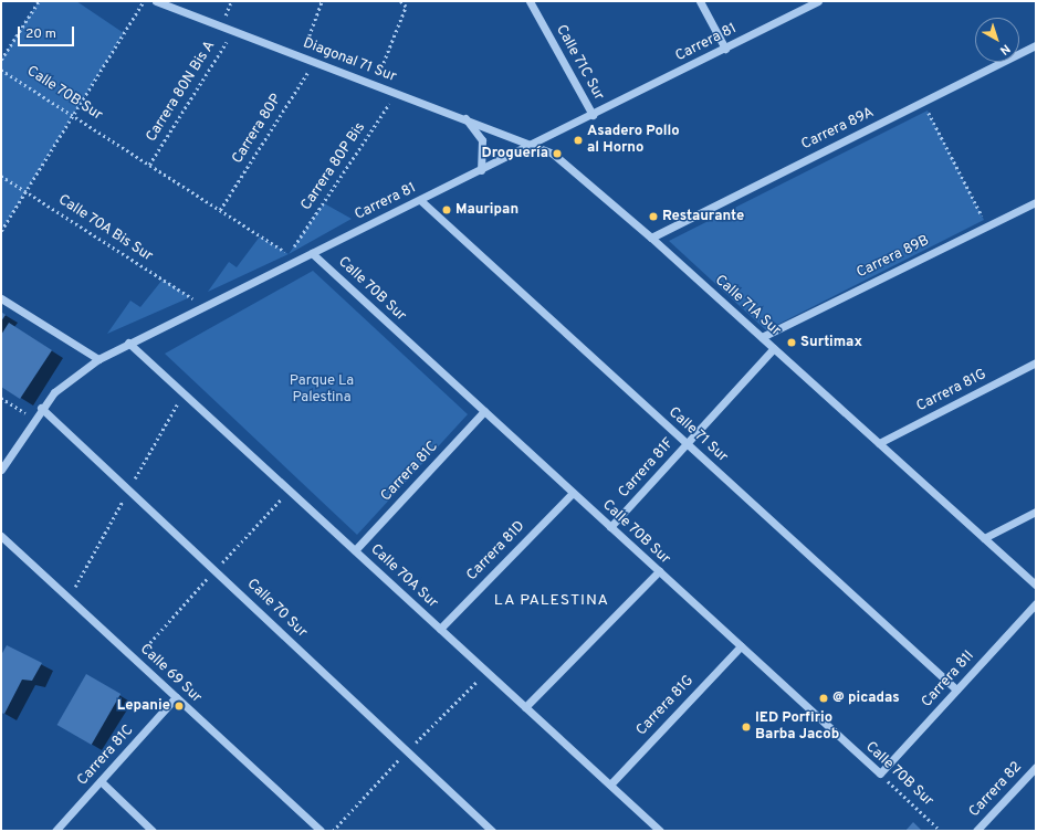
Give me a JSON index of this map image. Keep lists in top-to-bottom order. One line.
{"streets":{"street":["Carrera 81","Diagonal 71 Sur","Calle 71C Sur","Calle 70B Sur","Carrera 89A","Carrera 89B","Calle 71A Sur","Carrera 81G","Calle 71 Sur","Carrera 81F","Carrera 81C","Carrera 81D","Calle 70A Sur","Calle 70 Sur","Calle 69 Sur","Carrera 81I","Carrera 82"],"path":["Carrera 80N Bis A","Carrera 80P","Carrera 80P Bis","Calle 70A Bis Sur"]},"crossings":[["Carrera 81","Diagonal 71 Sur"],["Carrera 81","Calle 71C Sur"],["Carrera 81","Calle 70B Sur"],["Carrera 81","Calle 71A Sur"],["Carrera 81","Calle 71 Sur"],["Carrera 81","Calle 70A Sur"],["Carrera 81","Calle 70 Sur"],["Diagonal 71 Sur","Carrera 80N Bis A"],["Diagonal 71 Sur","Carrera 80P"],["Diagonal 71 Sur","Carrera 80P Bis"],["Diagonal 71 Sur","Calle 71A Sur"],["Carrera 80N Bis A","Calle 70B Sur"],["Calle 70B Sur","Carrera 80P"],["Calle 70B Sur","Carrera 80P Bis"],["Calle 70B Sur","Carrera 81G"],["Calle 70B Sur","Carrera 81F"],["Calle 70B Sur","Carrera 81C"],["Calle 70B Sur","Carrera 81D"],["Calle 70B Sur","Carrera 81I"],["Carrera 89A","Calle 71A Sur"],["Carrera 89B","Calle 71A Sur"],["Calle 71A Sur","Carrera 81G"],["Calle 71A Sur","Carrera 81F"],["Carrera 81G","Calle 70A Sur"],["Calle 71 Sur","Carrera 81F"],["Calle 71 Sur","Carrera 81I"],["Carrera 81C","Calle 70A Sur"],["Carrera 81C","Calle 69 Sur"],["Carrera 81D","Calle 70A Sur"]],"districts":["LA PALESTINA"],"parks":["Parque La Palestina"],"places":["Asadero Pollo al Horno","Droguería","Mauripan","Restaurante","Surtimax","@ picadas","Lepanie","IED Porfirio Barba Jacob"],"scale_bar":"20 m","north":"bottom right"}
